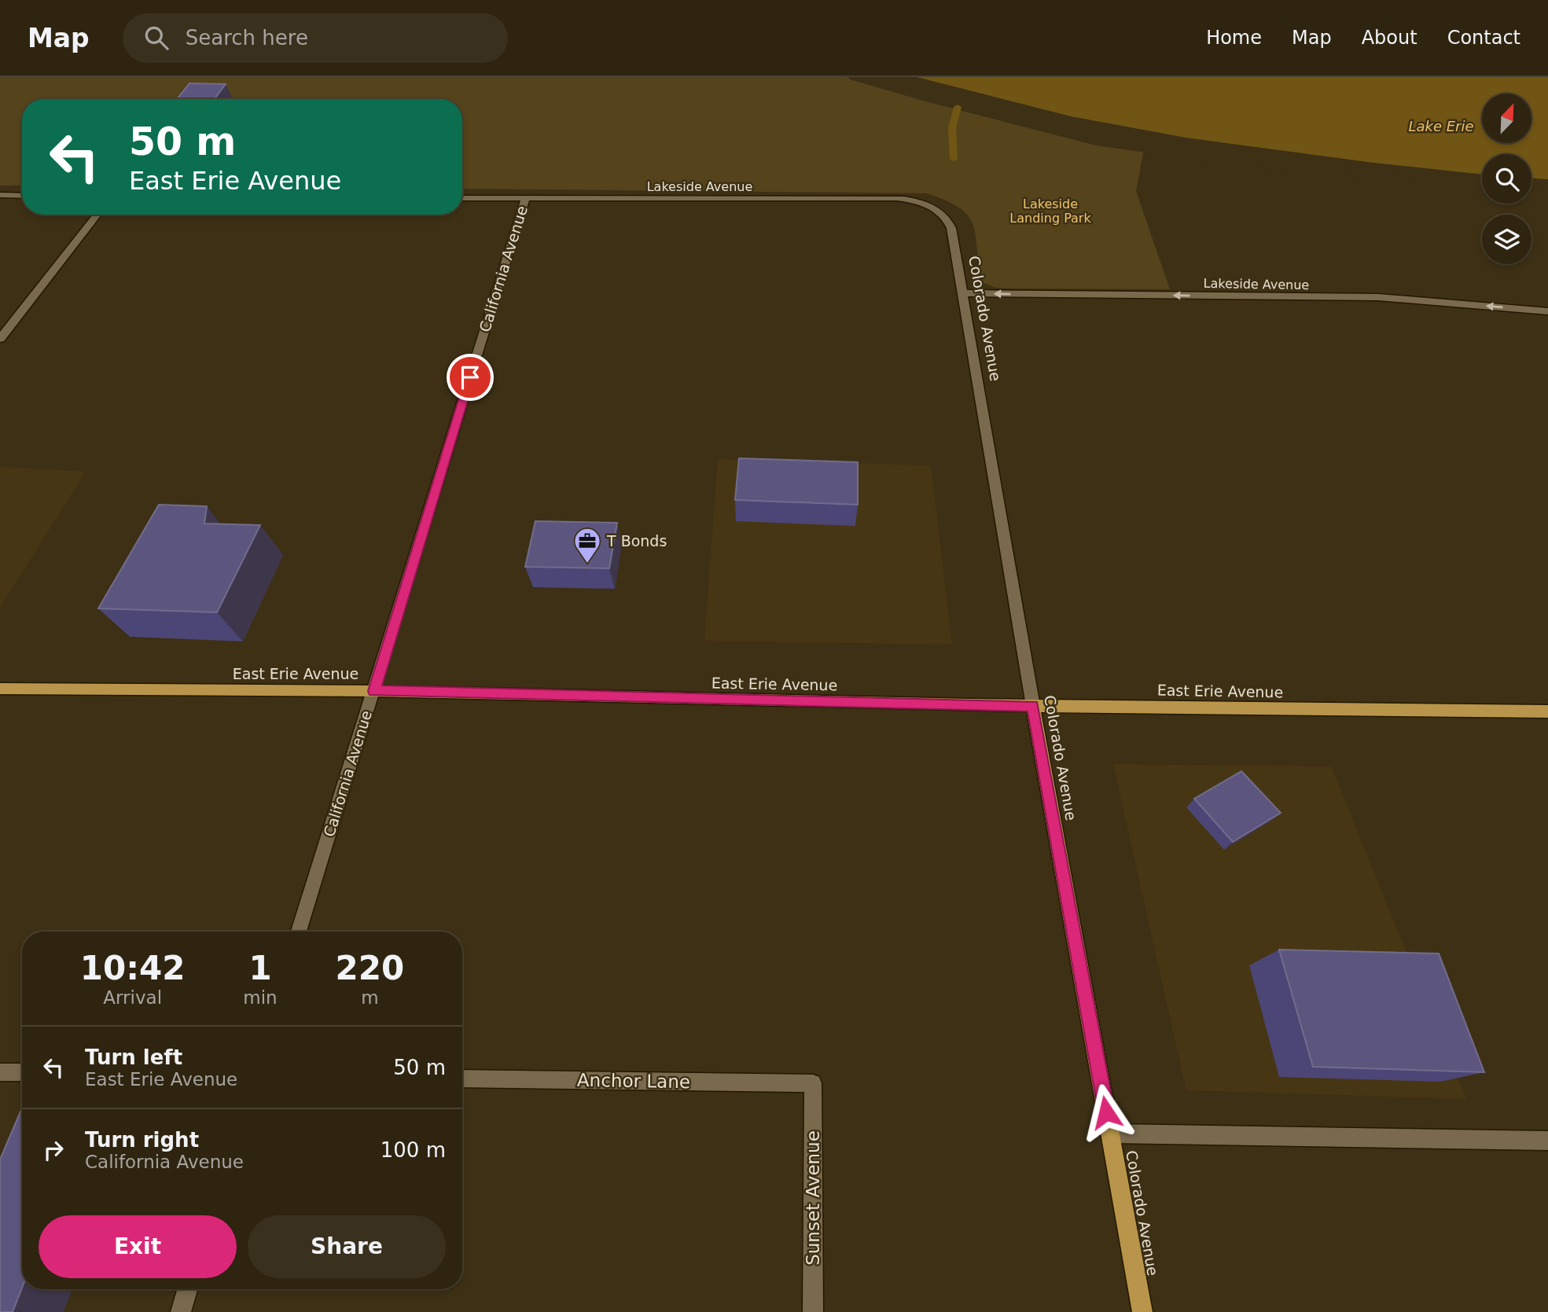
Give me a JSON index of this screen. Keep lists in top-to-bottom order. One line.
{"streets":{"main road":["Colorado Avenue","East Erie Avenue"],"street":["Lakeside Avenue","California Avenue","Anchor Lane","Sunset Avenue"]},"crossings":[["Lakeside Avenue","California Avenue"],["Lakeside Avenue","Colorado Avenue"],["California Avenue","East Erie Avenue"],["Colorado Avenue","East Erie Avenue"],["Anchor Lane","Sunset Avenue"]],"one_way":["Lakeside Avenue"],"water":["Lake Erie"],"parks":["Lakeside Landing Park"],"places":{"office":["T Bonds"]},"north":"top right","page":{"header":"Map","search":"Search here","nav":["Home","Map","About","Contact"],"turn":["50 m","East Erie Avenue"],"eta":["10:42","Arrival","1","min","220","m"],"list":[{"name":"Turn left","note":"East Erie Avenue","value":"50 m"},{"name":"Turn right","note":"California Avenue","value":"100 m"}],"buttons":["Exit","Share"]}}
